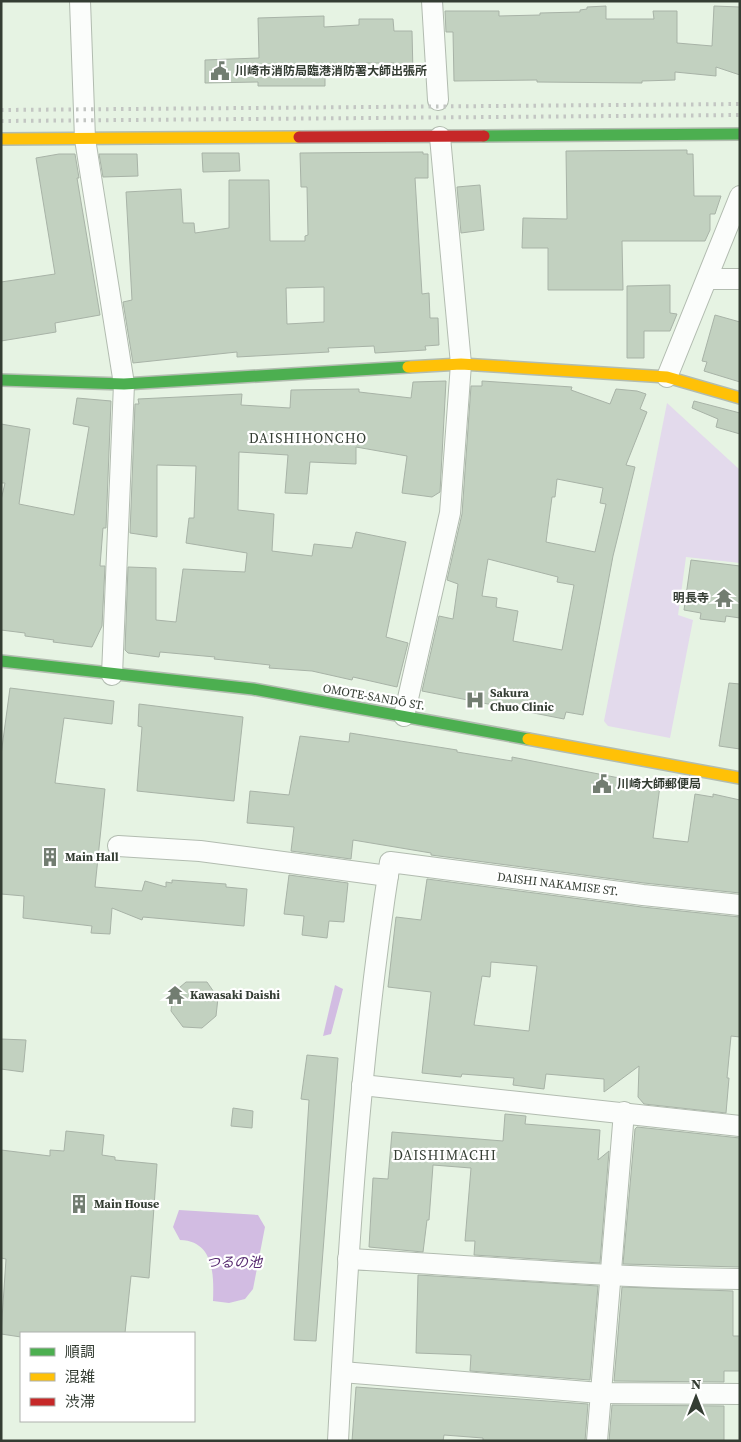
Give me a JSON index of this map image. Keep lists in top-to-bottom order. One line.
{"streets":{"street":["OMOTE-SANDŌ ST.","DAISHI NAKAMISE ST."]},"districts":["DAISHIHONCHO","DAISHIMACHI"],"water":["つるの池"],"places":{"public building":["川崎市消防局臨港消防署大師出張所","川崎大師郵便局"],"temple":["明長寺","Kawasaki Daishi"],"hospital":["Sakura Chuo Clinic"],"building":["Main Hall","Main House"]},"legend":["順調","混雑","渋滞"],"north":"top"}
